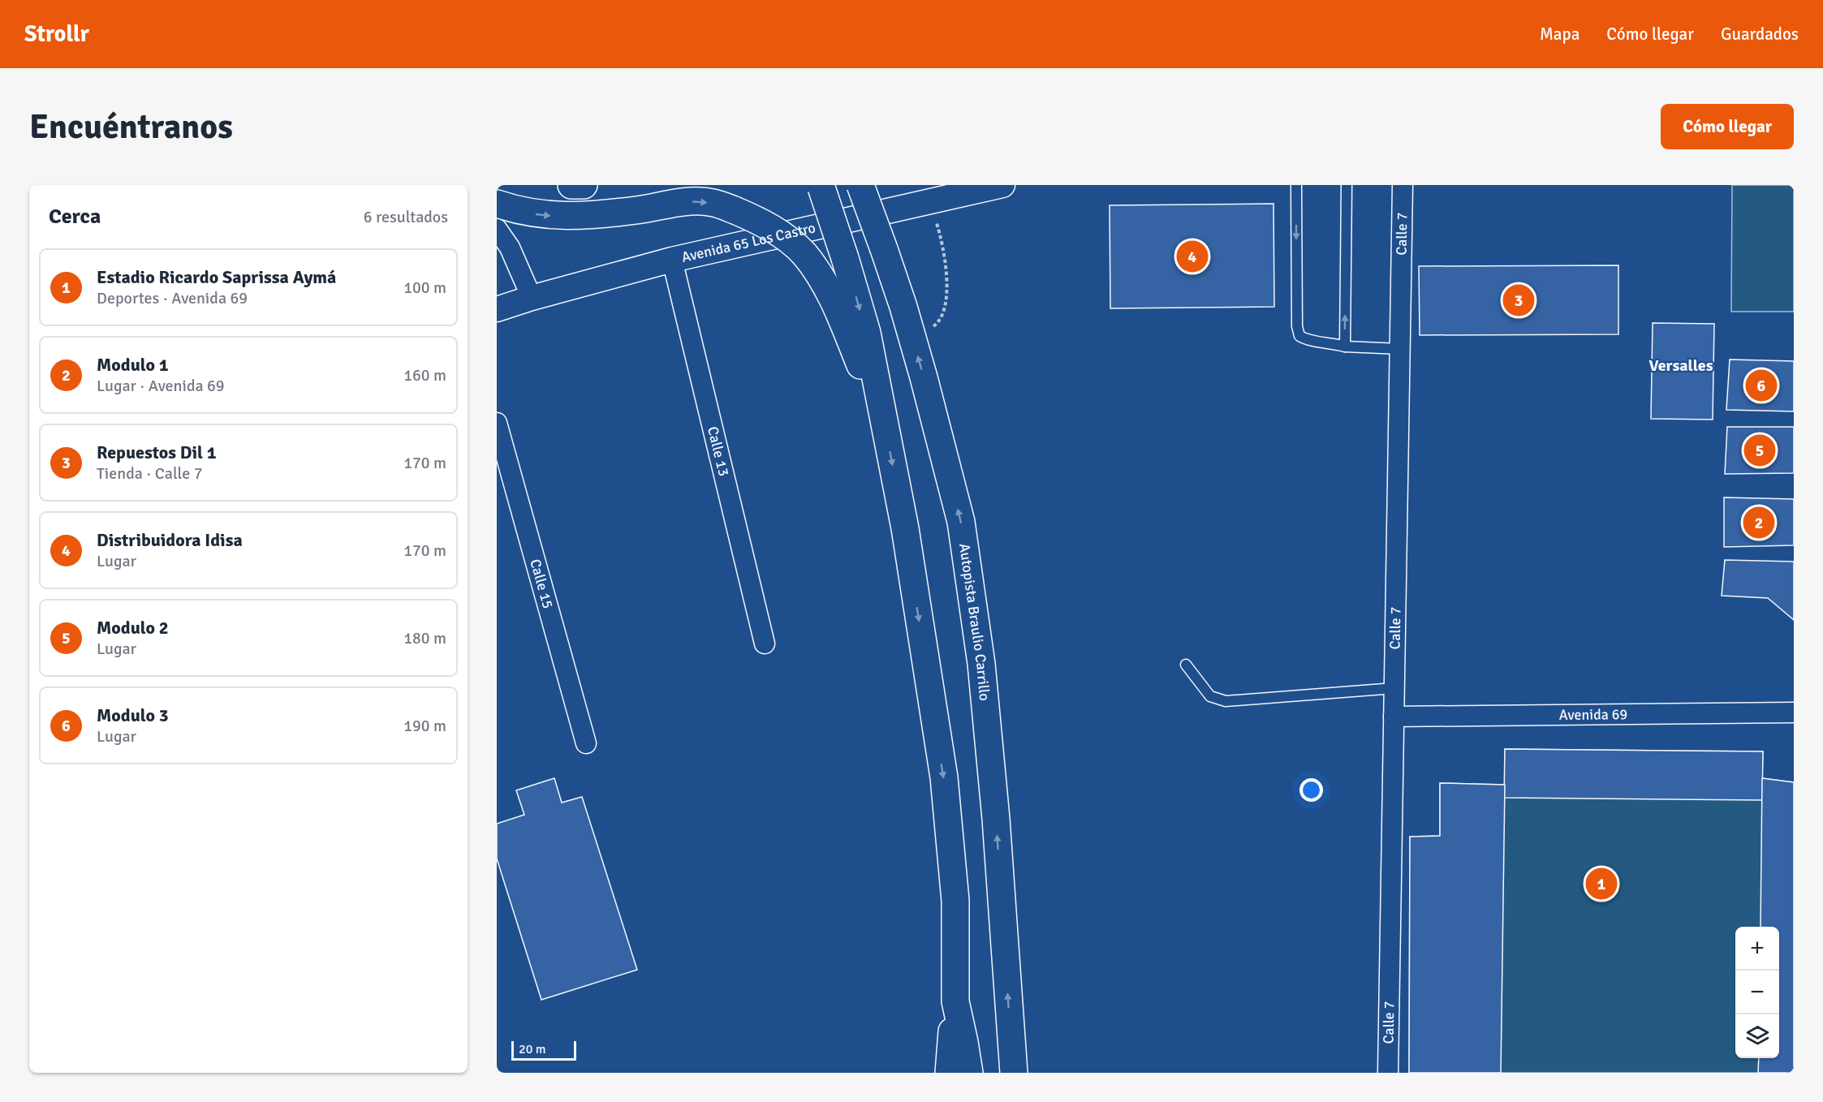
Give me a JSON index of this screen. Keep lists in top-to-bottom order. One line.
{"streets":{"highway":["Autopista Braulio Carrillo"],"street":["Calle 7","Avenida 65 Los Castro","Calle 13","Calle 15","Avenida 69"]},"crossings":[["Calle 7","Avenida 69"],["Avenida 65 Los Castro","Calle 13"]],"districts":["Versalles"],"scale_bar":"20 m","page":{"header":"Strollr","nav":["Mapa","Cómo llegar","Guardados"],"buttons":"Cómo llegar","title":"Encuéntranos","heading":["Cerca","6 resultados"],"pins":["4","3","6","5","2","1"],"list":[{"mark":"1","name":"Estadio Ricardo Saprissa Aymá","note":"Deportes · Avenida 69","value":"100 m"},{"mark":"2","name":"Modulo 1","note":"Lugar · Avenida 69","value":"160 m"},{"mark":"3","name":"Repuestos Dil 1","note":"Tienda · Calle 7","value":"170 m"},{"mark":"4","name":"Distribuidora Idisa","note":"Lugar","value":"170 m"},{"mark":"5","name":"Modulo 2","note":"Lugar","value":"180 m"},{"mark":"6","name":"Modulo 3","note":"Lugar","value":"190 m"}],"map_buttons":["+","−"],"scale":"20 m"}}
